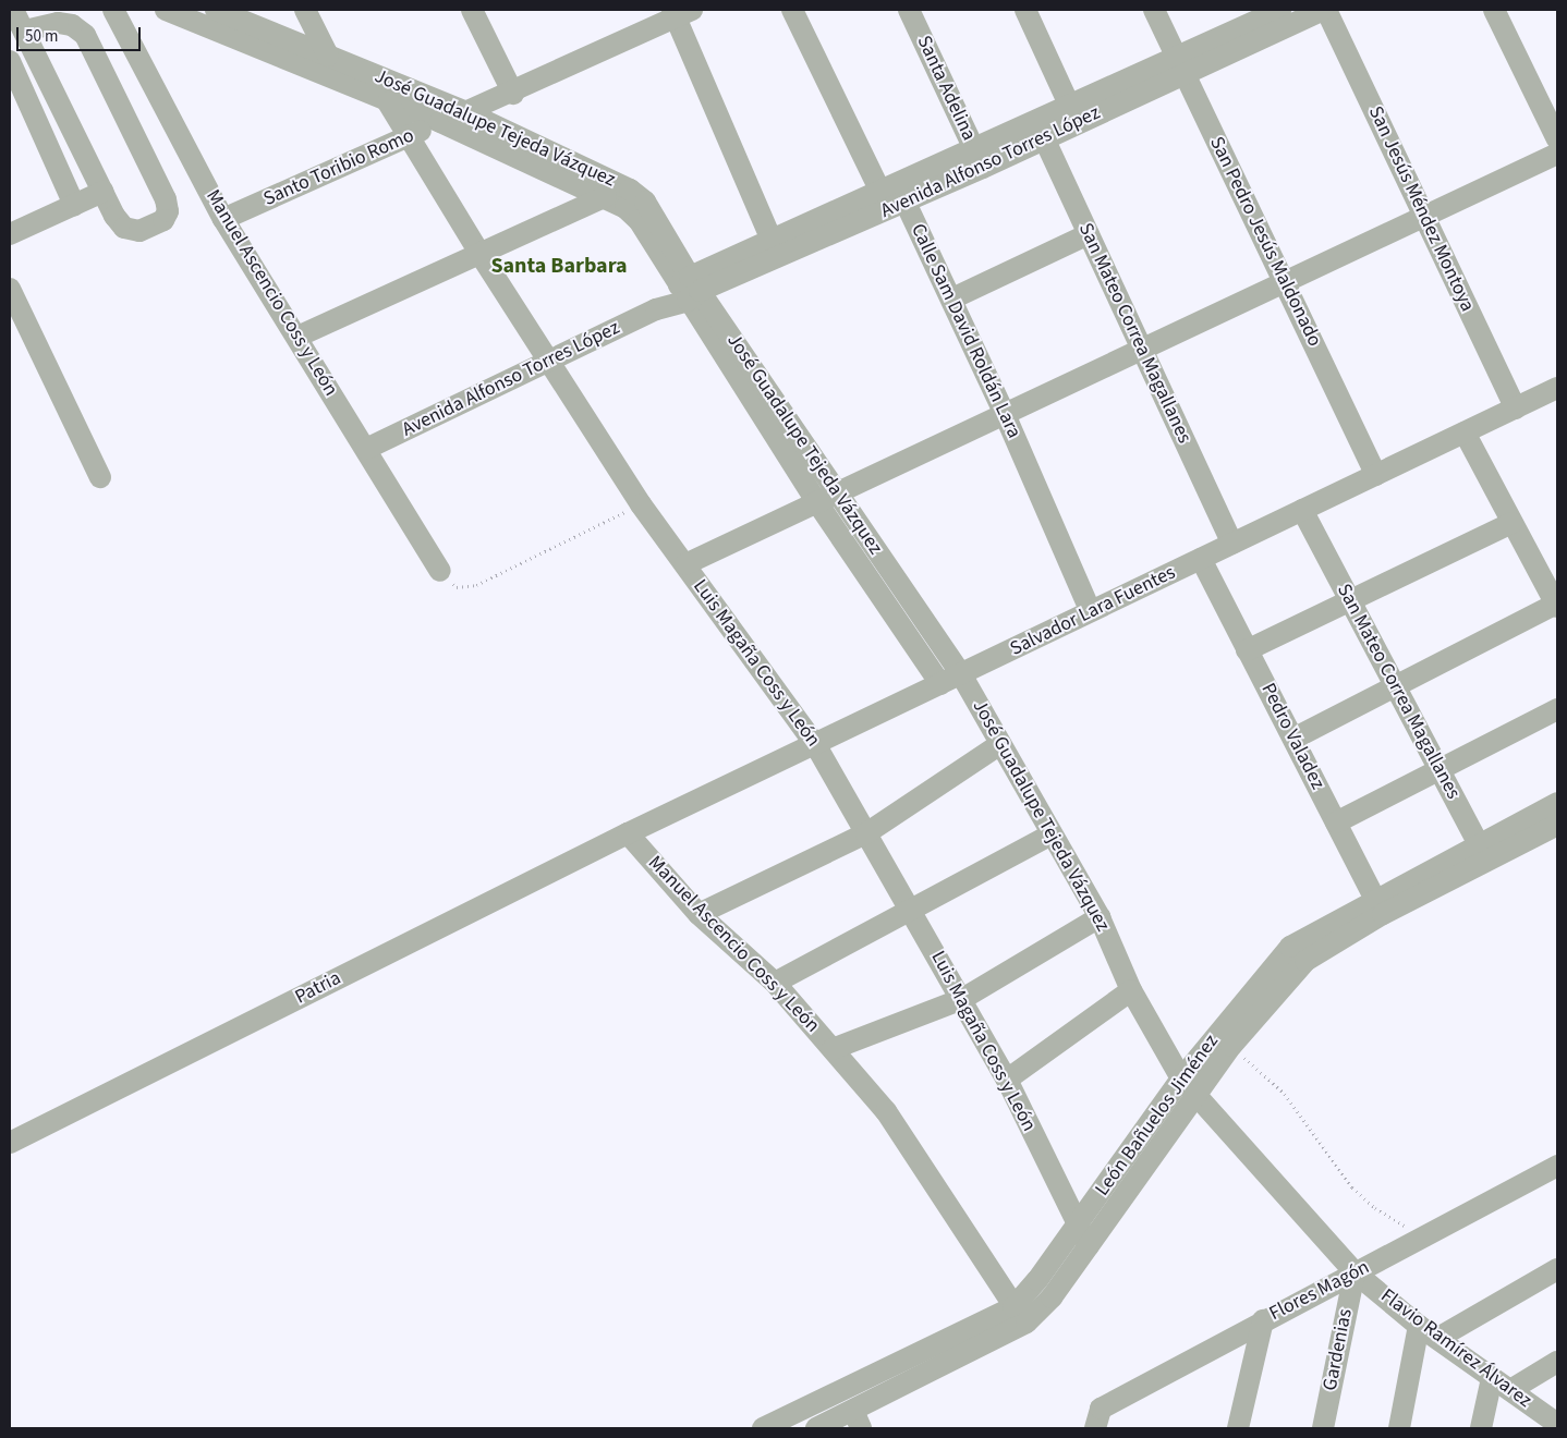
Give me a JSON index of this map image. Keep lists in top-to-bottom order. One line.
{"streets":{"street":["Santa Adelina","José Guadalupe Tejeda Vázquez","Avenida Alfonso Torres López","Santo Toribio Romo","San Jesús Méndez Montoya","San Pedro Jesús Maldonado","Manuel Ascencio Coss y León","Calle Sam David Roldán Lara","San Mateo Correa Magallanes","Salvador Lara Fuentes","Luis Magaña Coss y León","Pedro Valadez","Patria","León Bañuelos Jiménez","Flores Magón","Flavio Ramírez Álvarez","Gardenias"]},"crossings":[["Santa Adelina","Avenida Alfonso Torres López"],["José Guadalupe Tejeda Vázquez","Avenida Alfonso Torres López"],["José Guadalupe Tejeda Vázquez","Santo Toribio Romo"],["José Guadalupe Tejeda Vázquez","Salvador Lara Fuentes"],["José Guadalupe Tejeda Vázquez","Luis Magaña Coss y León"],["José Guadalupe Tejeda Vázquez","León Bañuelos Jiménez"],["José Guadalupe Tejeda Vázquez","Flavio Ramírez Álvarez"],["Avenida Alfonso Torres López","San Jesús Méndez Montoya"],["Avenida Alfonso Torres López","San Pedro Jesús Maldonado"],["Avenida Alfonso Torres López","Manuel Ascencio Coss y León"],["Avenida Alfonso Torres López","Calle Sam David Roldán Lara"],["Avenida Alfonso Torres López","San Mateo Correa Magallanes"],["Avenida Alfonso Torres López","Luis Magaña Coss y León"],["Santo Toribio Romo","Manuel Ascencio Coss y León"],["Santo Toribio Romo","Luis Magaña Coss y León"],["San Jesús Méndez Montoya","Salvador Lara Fuentes"],["San Pedro Jesús Maldonado","Salvador Lara Fuentes"],["Manuel Ascencio Coss y León","Salvador Lara Fuentes"],["Manuel Ascencio Coss y León","Patria"],["Manuel Ascencio Coss y León","León Bañuelos Jiménez"],["Calle Sam David Roldán Lara","Salvador Lara Fuentes"],["San Mateo Correa Magallanes","Salvador Lara Fuentes"],["San Mateo Correa Magallanes","León Bañuelos Jiménez"],["Salvador Lara Fuentes","Luis Magaña Coss y León"],["Salvador Lara Fuentes","Pedro Valadez"],["Salvador Lara Fuentes","Patria"],["Luis Magaña Coss y León","León Bañuelos Jiménez"],["Pedro Valadez","León Bañuelos Jiménez"],["León Bañuelos Jiménez","Flavio Ramírez Álvarez"],["Flores Magón","Flavio Ramírez Álvarez"],["Flores Magón","Gardenias"],["Flavio Ramírez Álvarez","Gardenias"]],"districts":["Santa Barbara"],"scale_bar":"50 m"}
